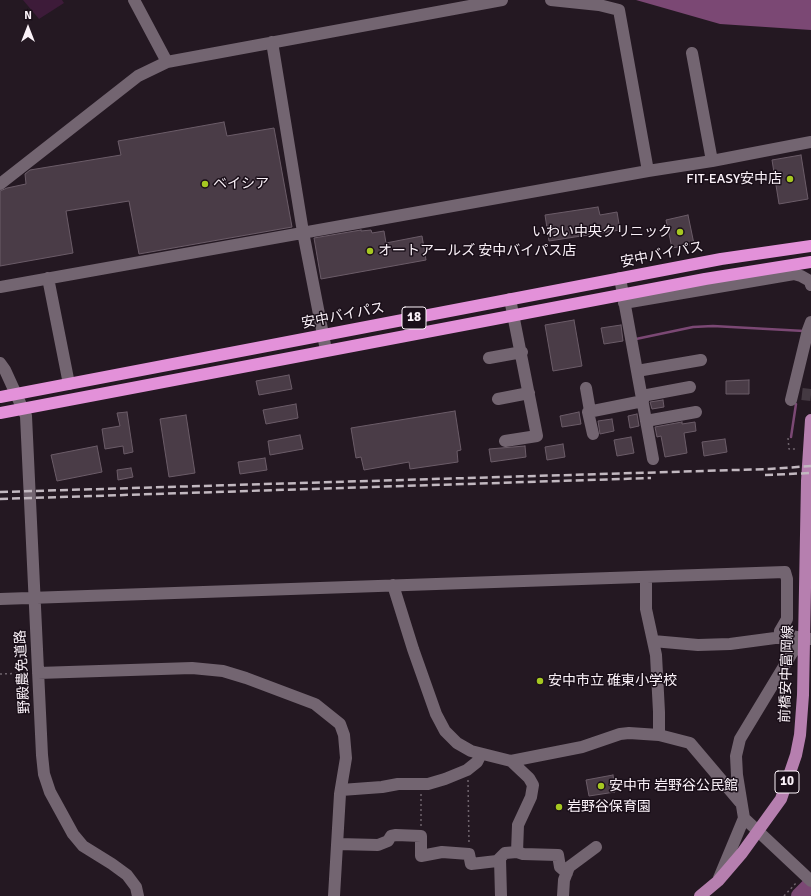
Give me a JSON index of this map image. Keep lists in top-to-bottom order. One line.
{"streets":{"highway":["安中バイパス","18"],"main road":["前橋安中富岡線","10"],"street":["野殿農免道路"]},"crossings":[["安中バイパス","野殿農免道路"],["18","野殿農免道路"]],"places":["FIT-EASY安中店","ベイシア","いわい中央クリニック","オートアールズ 安中バイパス店","安中市立 碓東小学校","安中市 岩野谷公民館","岩野谷保育園"],"north":"top"}
